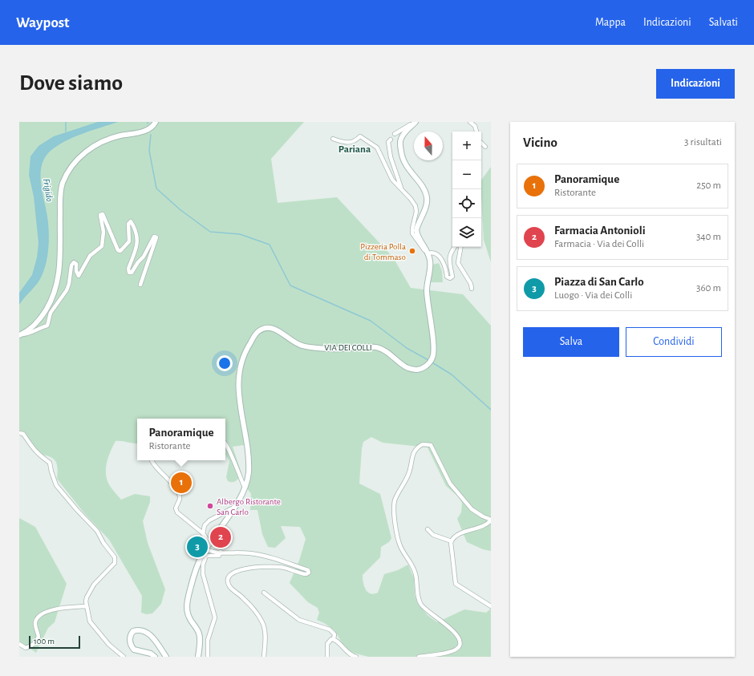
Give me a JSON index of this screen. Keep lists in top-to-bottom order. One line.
{"streets":{"street":["VIA DEI COLLI"]},"districts":["Pariana"],"water":["Frigido"],"places":["Pizzeria Polla di Tommaso","Albergo Ristorante San Carlo"],"scale_bar":"100 m","north":"top","page":{"header":"Waypost","nav":["Mappa","Indicazioni","Salvati"],"buttons":["Indicazioni",["Salva","Condividi"]],"title":"Dove siamo","heading":["Vicino","3 risultati"],"map_buttons":["+","−"],"list":[{"mark":"1","name":"Panoramique","note":"Ristorante","value":"250 m"},{"mark":"2","name":"Farmacia Antonioli","note":"Farmacia · Via dei Colli","value":"340 m"},{"mark":"3","name":"Piazza di San Carlo","note":"Luogo · Via dei Colli","value":"360 m"}],"popup":["Panoramique","Ristorante"],"pins":["1","2","3"],"scale":"100 m"}}
